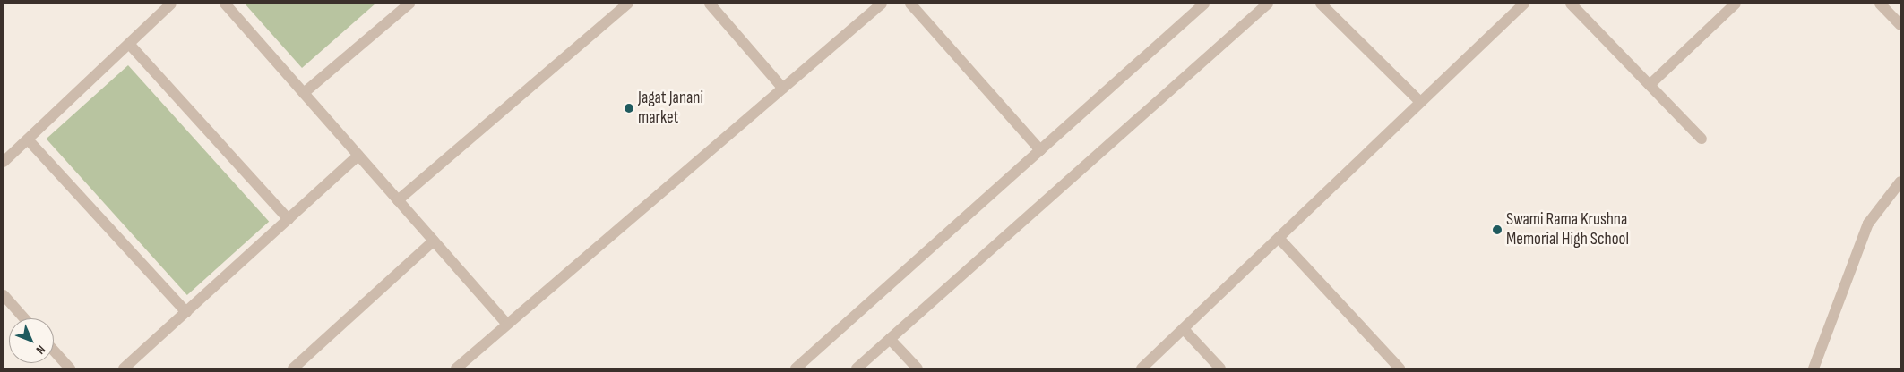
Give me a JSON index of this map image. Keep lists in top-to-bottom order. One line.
{"places":["Jagat Janani market","Swami Rama Krushna Memorial High School"],"north":"bottom right"}
